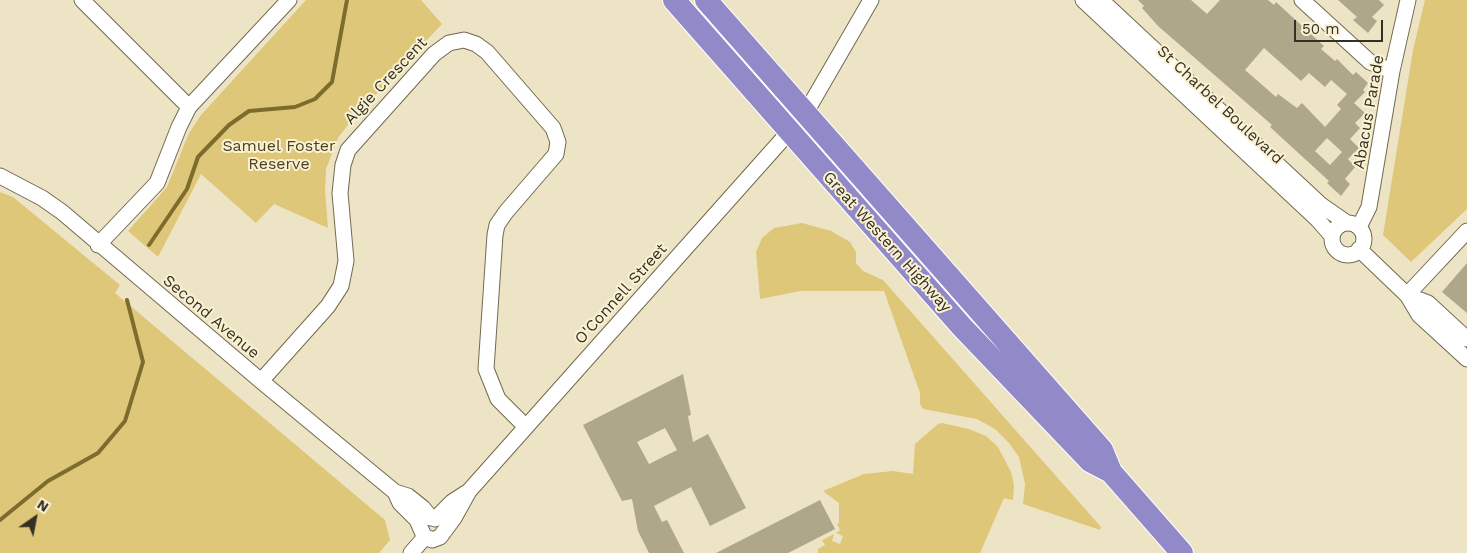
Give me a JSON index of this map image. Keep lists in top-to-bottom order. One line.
{"streets":{"highway":["Great Western Highway"],"street":["Algie Crescent","St Charbel Boulevard","Abacus Parade","O'Connell Street","Second Avenue"]},"crossings":[["Algie Crescent","O'Connell Street"],["Algie Crescent","Second Avenue"],["St Charbel Boulevard","Abacus Parade"],["Great Western Highway","O'Connell Street"],["O'Connell Street","Second Avenue"]],"parks":["Samuel Foster Reserve"],"scale_bar":"50 m","north":"top right"}
